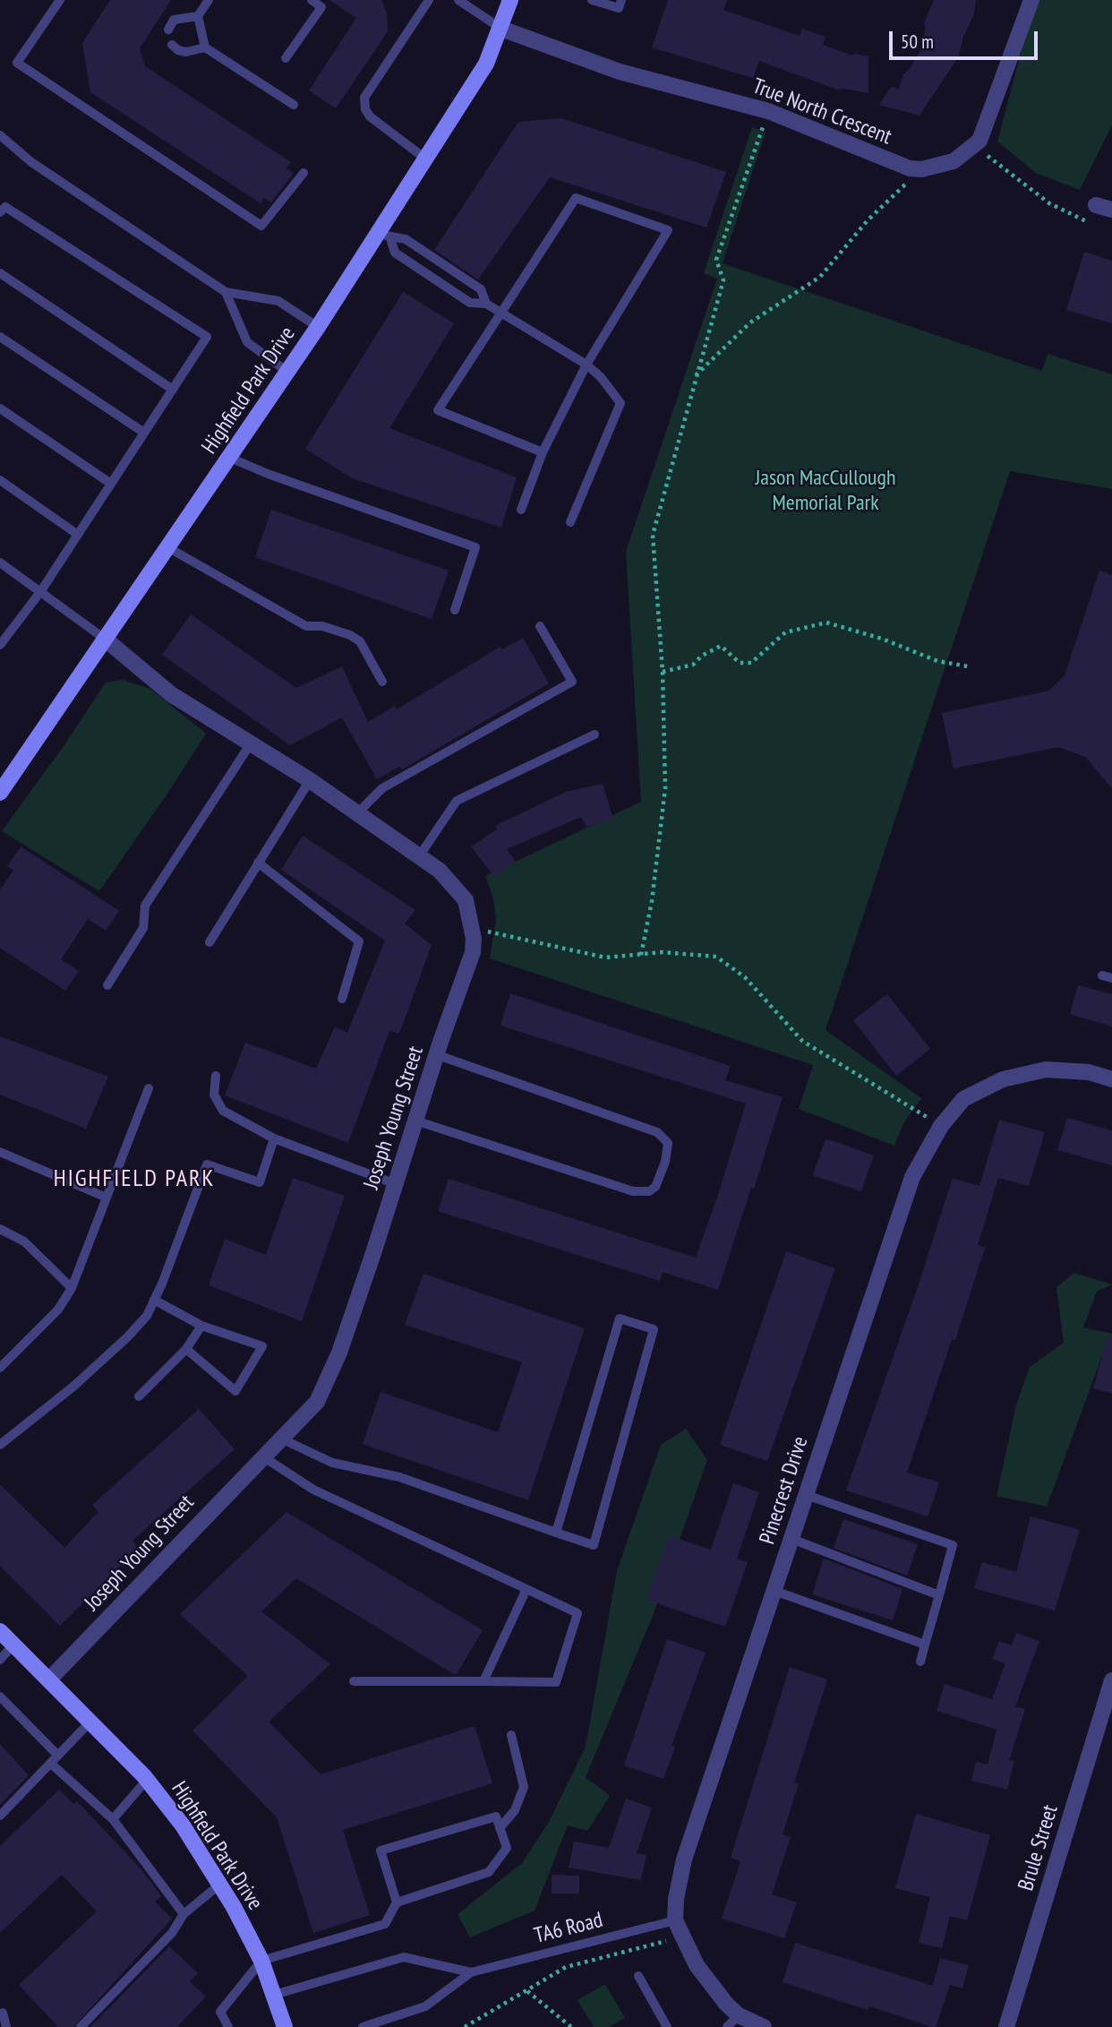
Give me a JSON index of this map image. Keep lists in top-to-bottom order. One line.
{"streets":{"street":["True North Crescent","Highfield Park Drive","Joseph Young Street","Pinecrest Drive","Brule Street"],"lane":["TA6 Road"]},"crossings":[["True North Crescent","Highfield Park Drive"],["Highfield Park Drive","Joseph Young Street"],["Highfield Park Drive","TA6 Road"],["Pinecrest Drive","TA6 Road"]],"districts":["HIGHFIELD PARK"],"parks":["Jason MacCullough Memorial Park"],"scale_bar":"50 m"}
